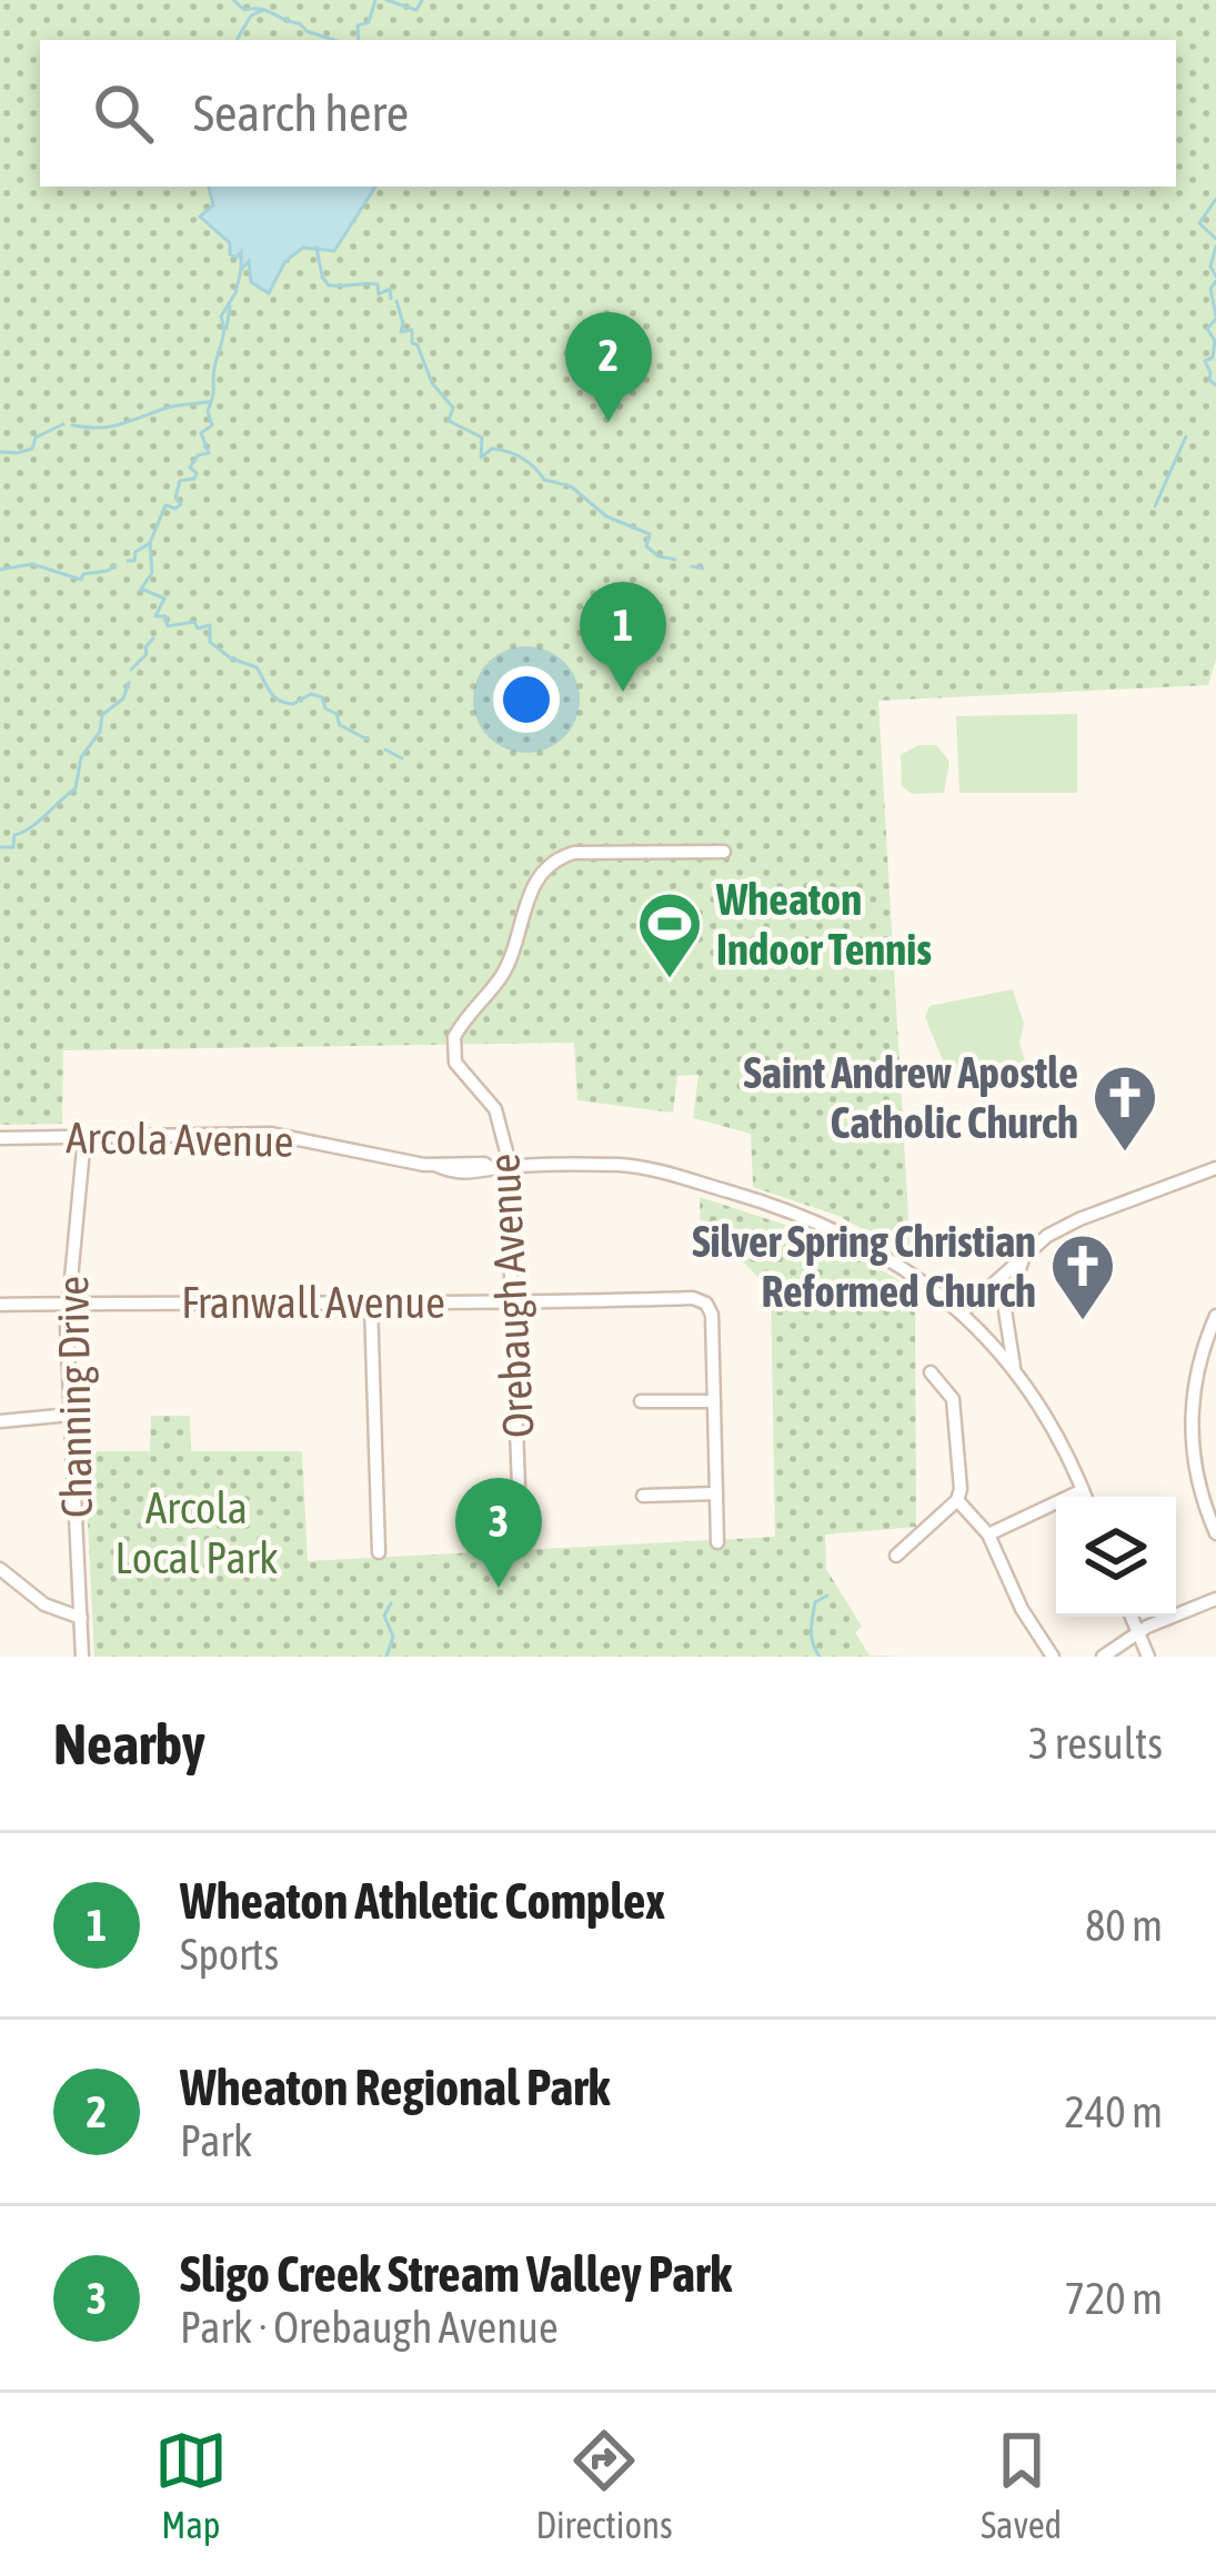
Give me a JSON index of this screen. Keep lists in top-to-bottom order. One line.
{"streets":{"street":["Arcola Avenue","Orebaugh Avenue","Franwall Avenue","Channing Drive"]},"crossings":[["Arcola Avenue","Orebaugh Avenue"],["Arcola Avenue","Channing Drive"],["Orebaugh Avenue","Franwall Avenue"],["Franwall Avenue","Channing Drive"]],"parks":["Arcola Local Park"],"places":{"sports":["Wheaton Indoor Tennis"],"church":["Saint Andrew Apostle Catholic Church","Silver Spring Christian Reformed Church"]},"page":{"search":"Search here","pins":["2","1","3"],"heading":["Nearby","3 results"],"list":[{"mark":"1","name":"Wheaton Athletic Complex","note":"Sports","value":"80 m"},{"mark":"2","name":"Wheaton Regional Park","note":"Park","value":"240 m"},{"mark":"3","name":"Sligo Creek Stream Valley Park","note":"Park · Orebaugh Avenue","value":"720 m"}],"nav":["Map","Directions","Saved"]}}
